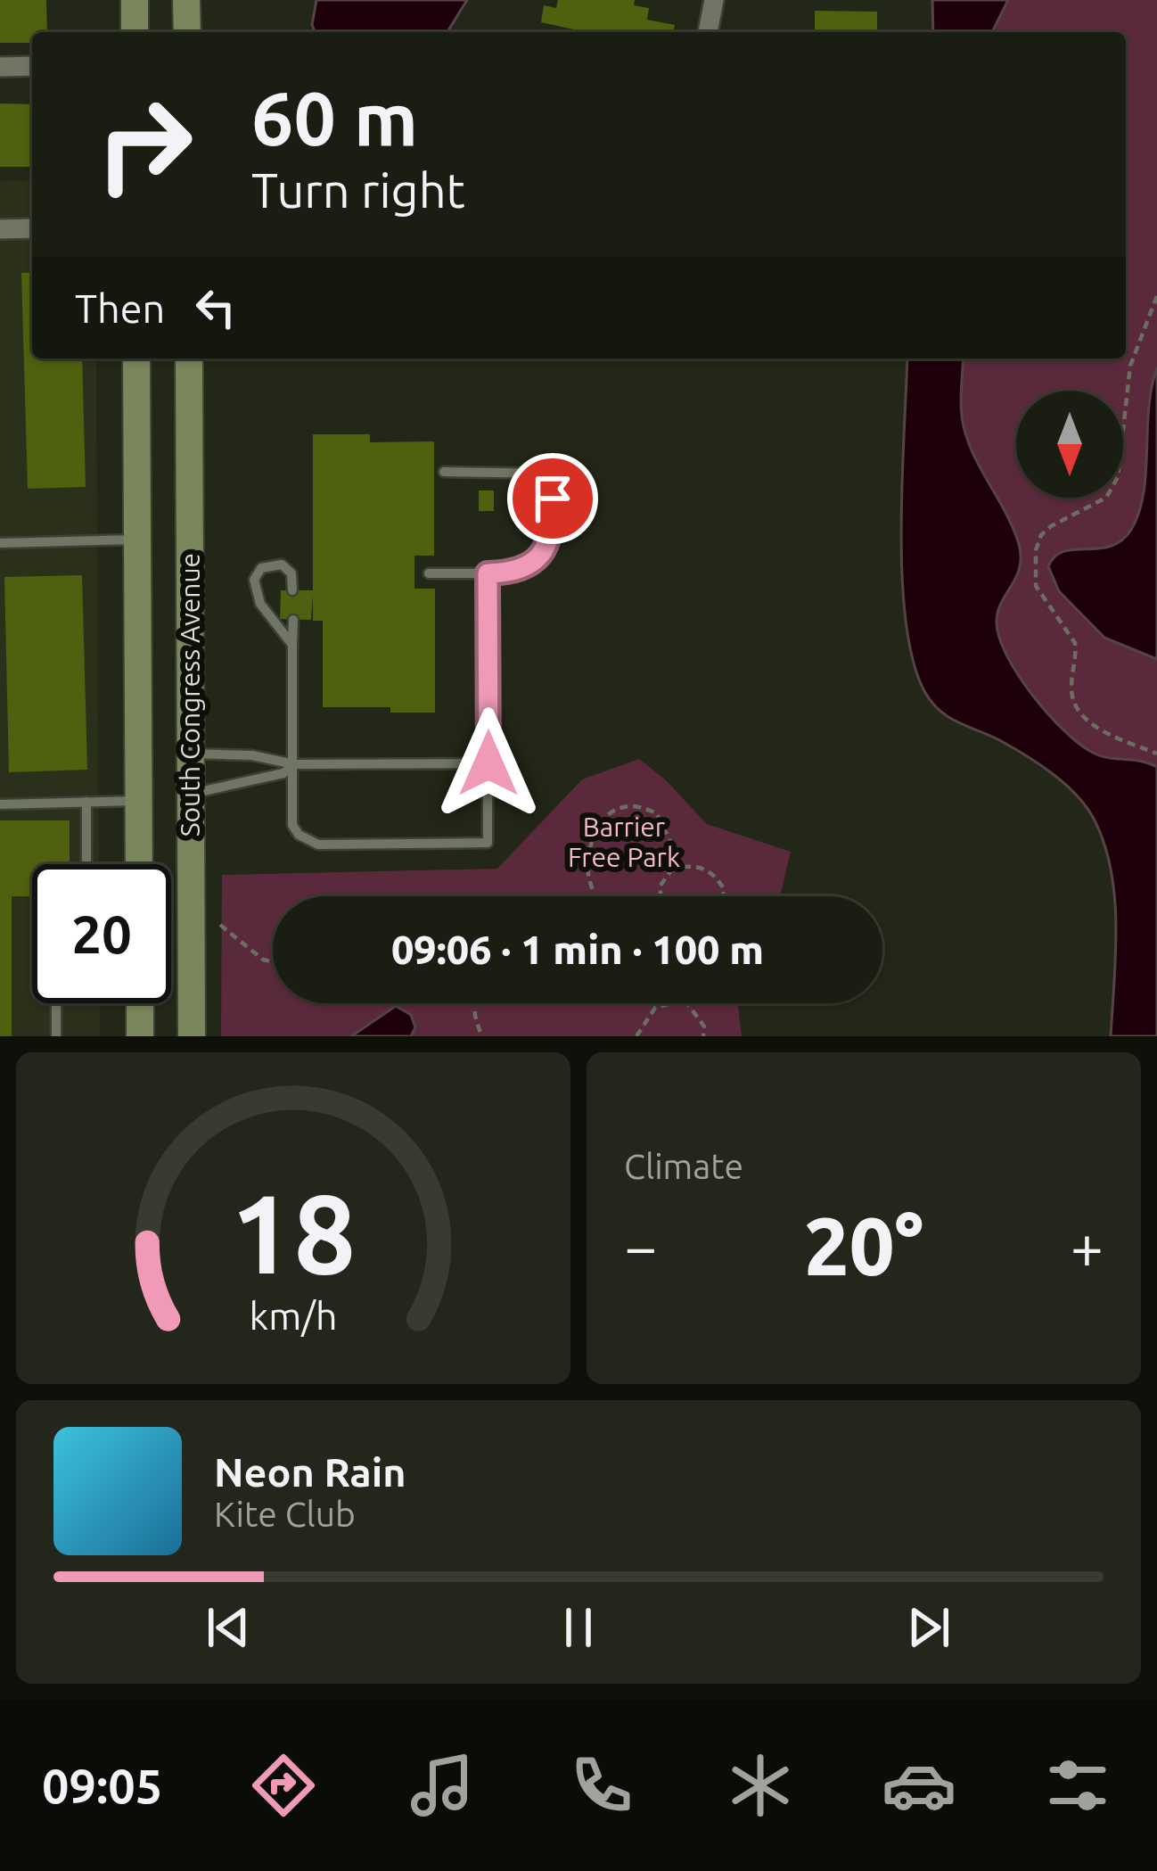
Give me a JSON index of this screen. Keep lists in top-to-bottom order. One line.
{"streets":{"main road":["South Congress Avenue"]},"parks":["Barrier Free Park"],"north":"bottom","page":{"turn":["60 m","Turn right"],"then":"Then","limit":"20","trip":"09:06 · 1 min · 100 m","tile":"Climate","heat":["−","20°","+"],"song":["Neon Rain","Kite Club"],"tabs":"09:05","gauge":["18","km/h"]}}
